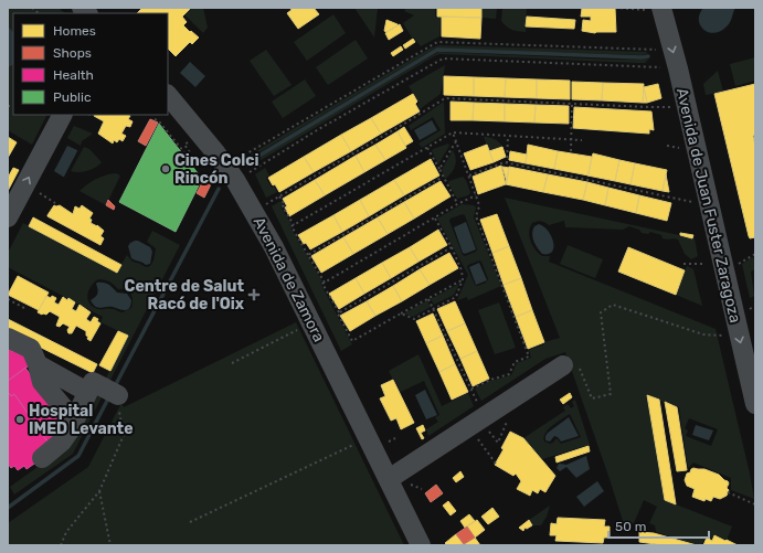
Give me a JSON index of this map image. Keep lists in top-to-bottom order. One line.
{"streets":{"street":["Avenida de Juan Fuster Zaragoza","Avenida de Zamora"]},"places":{"other":["Cines Colci Rincón","Hospital IMED Levante"],"health":["Centre de Salut Racó de l'Oix"]},"legend":["Homes","Shops","Health","Public"],"scale_bar":"50 m"}
